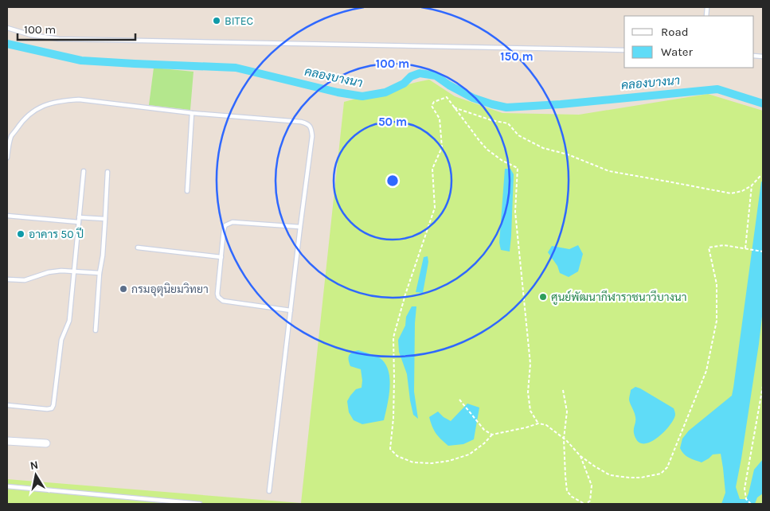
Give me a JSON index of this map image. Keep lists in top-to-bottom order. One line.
{"water":["คลองบางนา"],"places":["BITEC","อาคาร 50 ปี","กรมอุตุนิยมวิทยา","ศูนย์พัฒนากีฬาราชนาวีบางนา"],"legend":["Road","Water"],"scale_bar":"100 m","north":"top","rings":["150 m","100 m","50 m"]}
